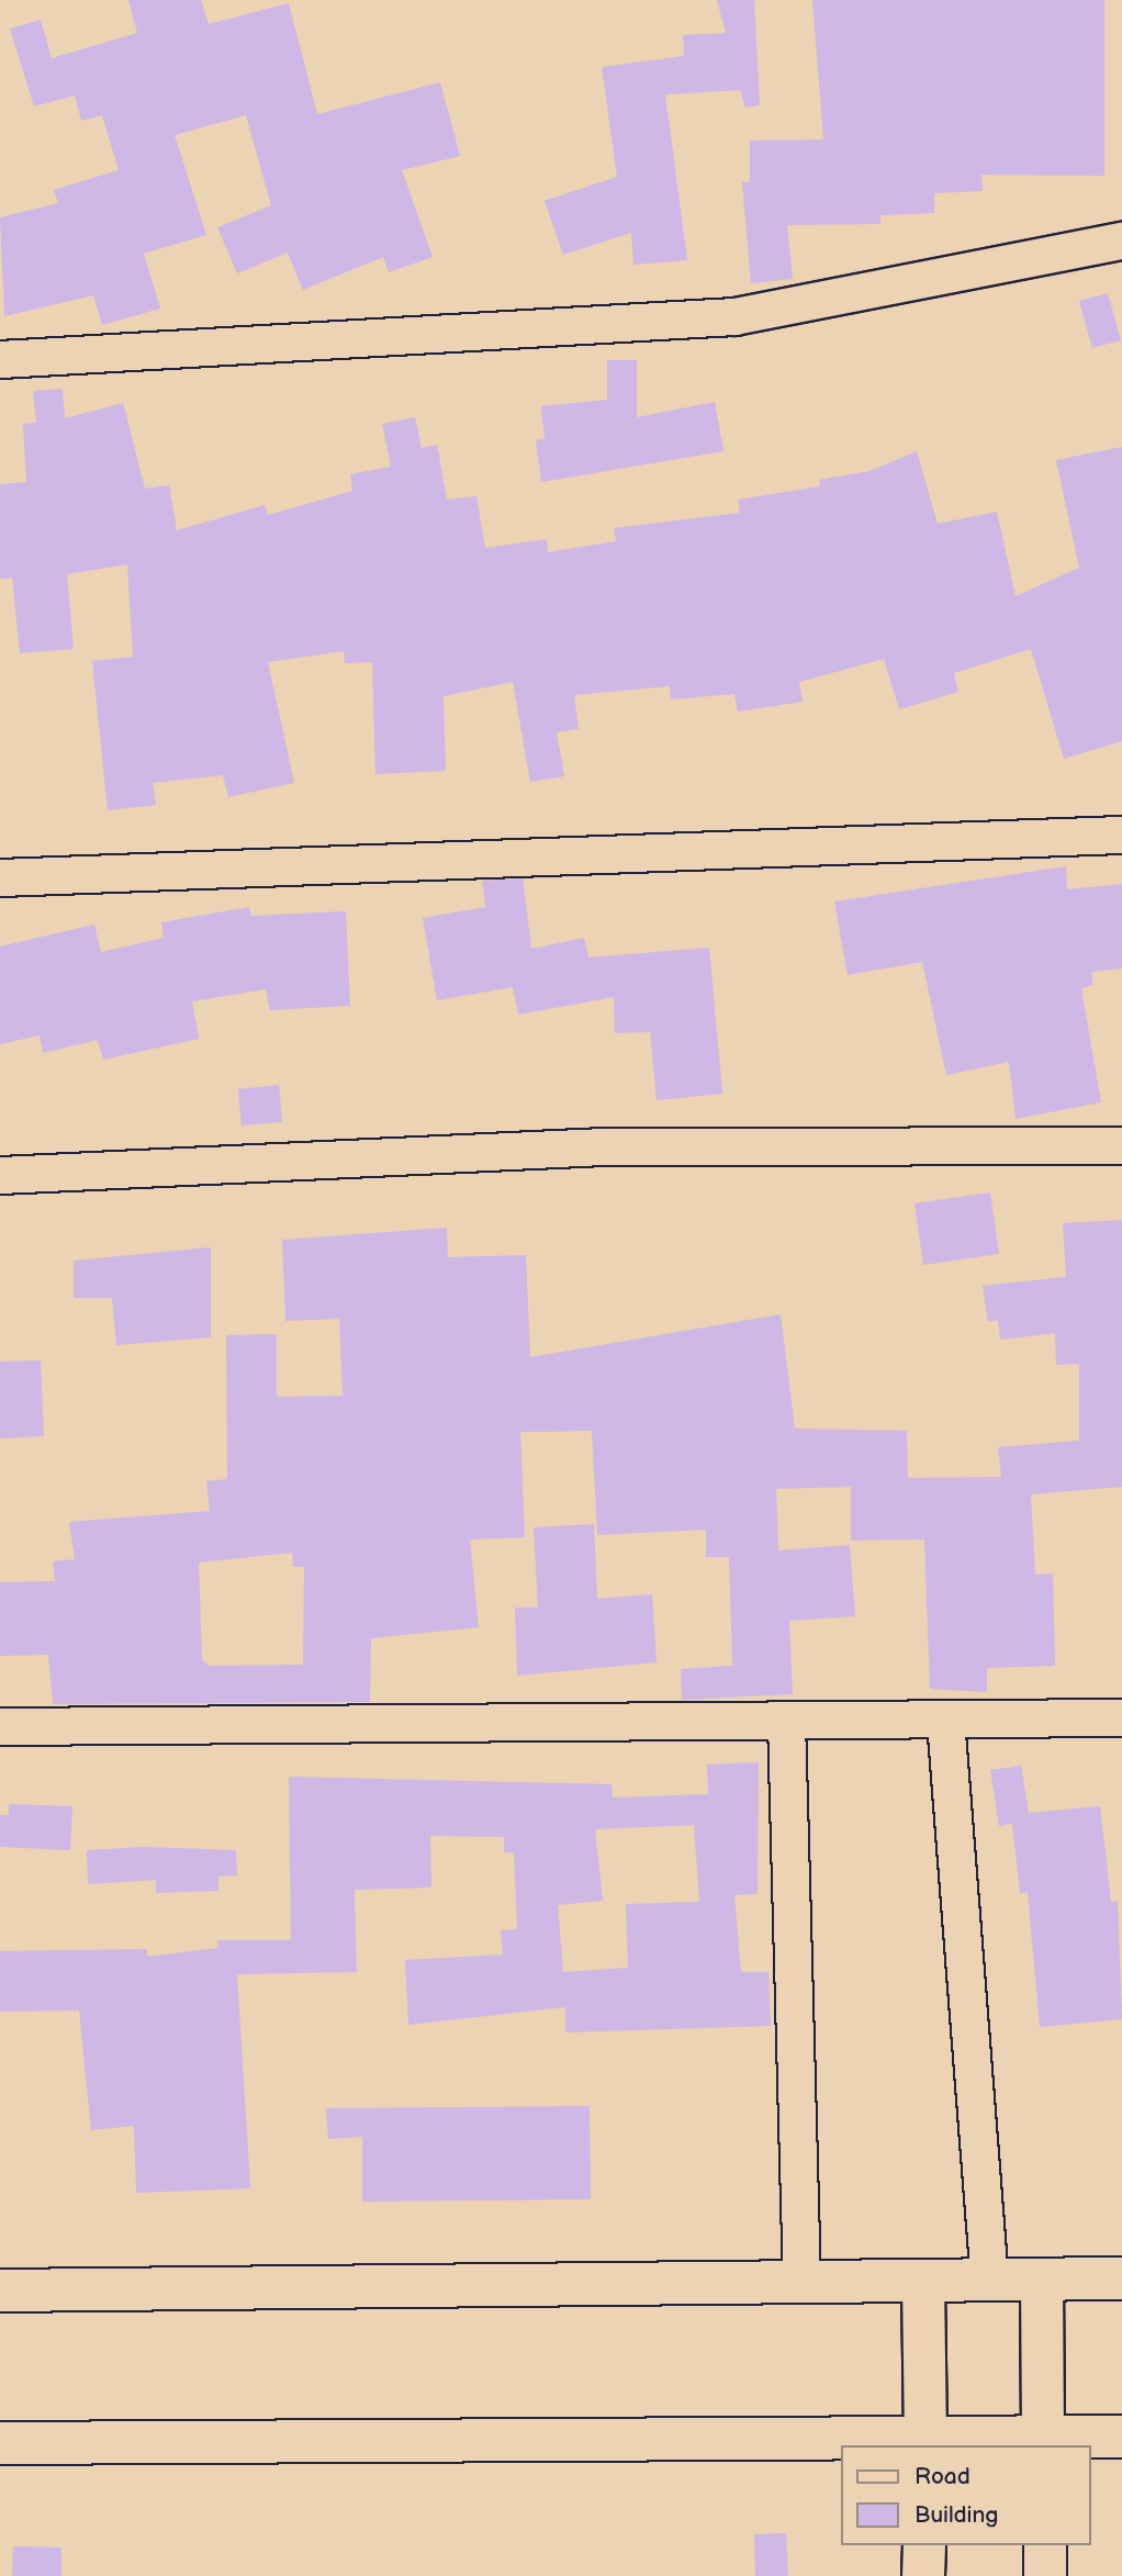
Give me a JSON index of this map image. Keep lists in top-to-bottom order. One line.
{"legend":["Road","Building"]}
